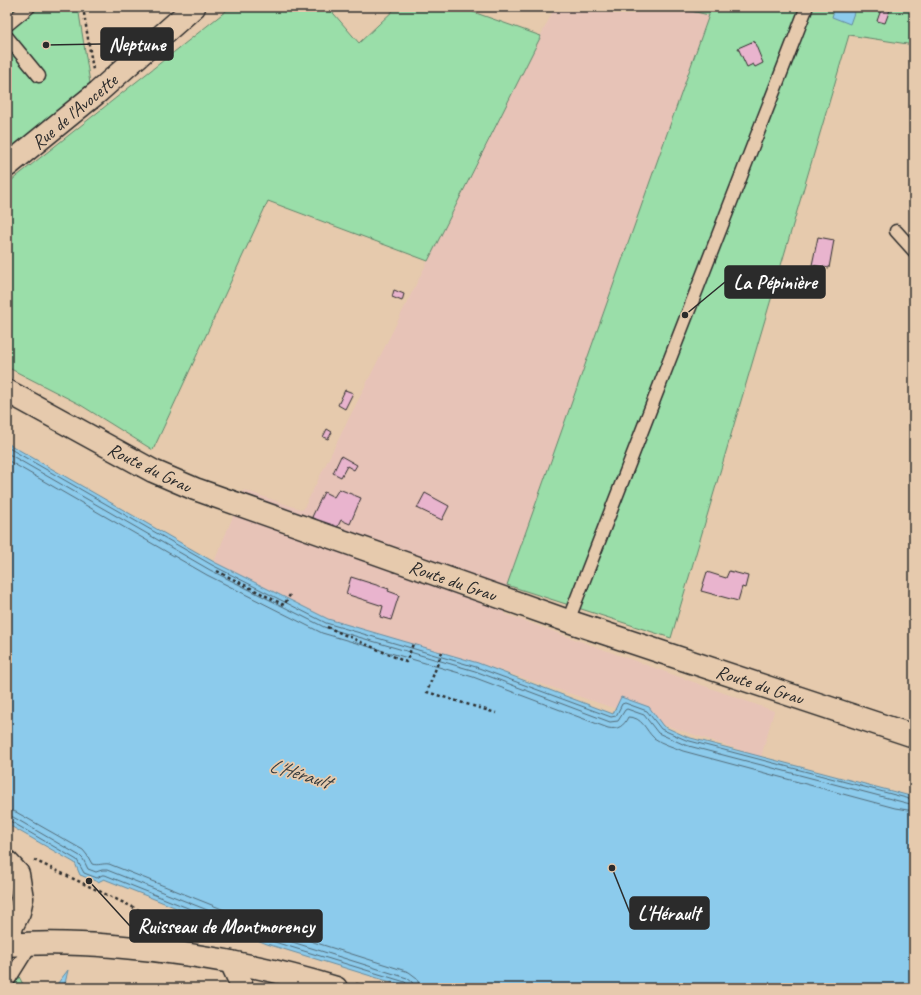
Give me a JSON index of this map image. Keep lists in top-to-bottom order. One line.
{"streets":{"street":["Rue de l'Avocette","Route du Grau"]},"water":["L'Hérault"],"places":["Neptune","La Pépinière","L'Hérault","Ruisseau de Montmorency"]}
